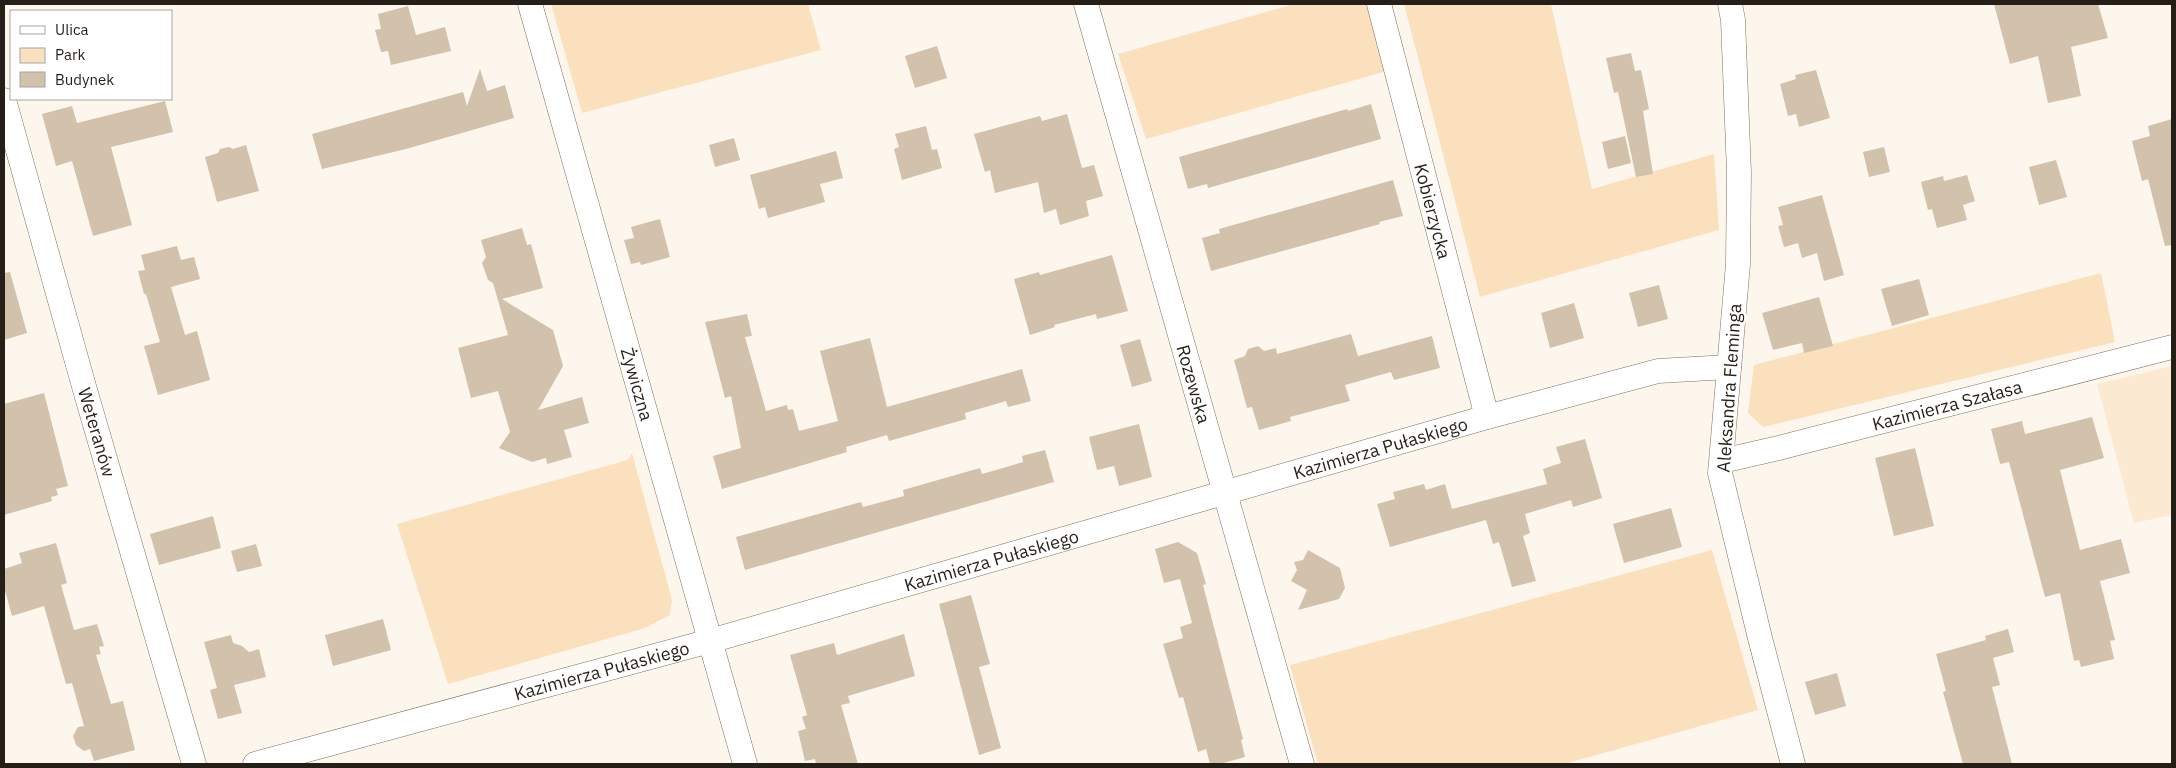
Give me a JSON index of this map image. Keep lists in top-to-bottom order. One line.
{"streets":{"street":["Kobierzycka","Żywiczna","Rozewska","Aleksandra Fleminga","Kazimierza Szałasa","Weteranów","Kazimierza Pułaskiego"]},"crossings":[["Kobierzycka","Kazimierza Pułaskiego"],["Żywiczna","Kazimierza Pułaskiego"],["Rozewska","Kazimierza Pułaskiego"],["Aleksandra Fleminga","Kazimierza Szałasa"],["Aleksandra Fleminga","Kazimierza Pułaskiego"]],"legend":["Ulica","Park","Budynek"]}
